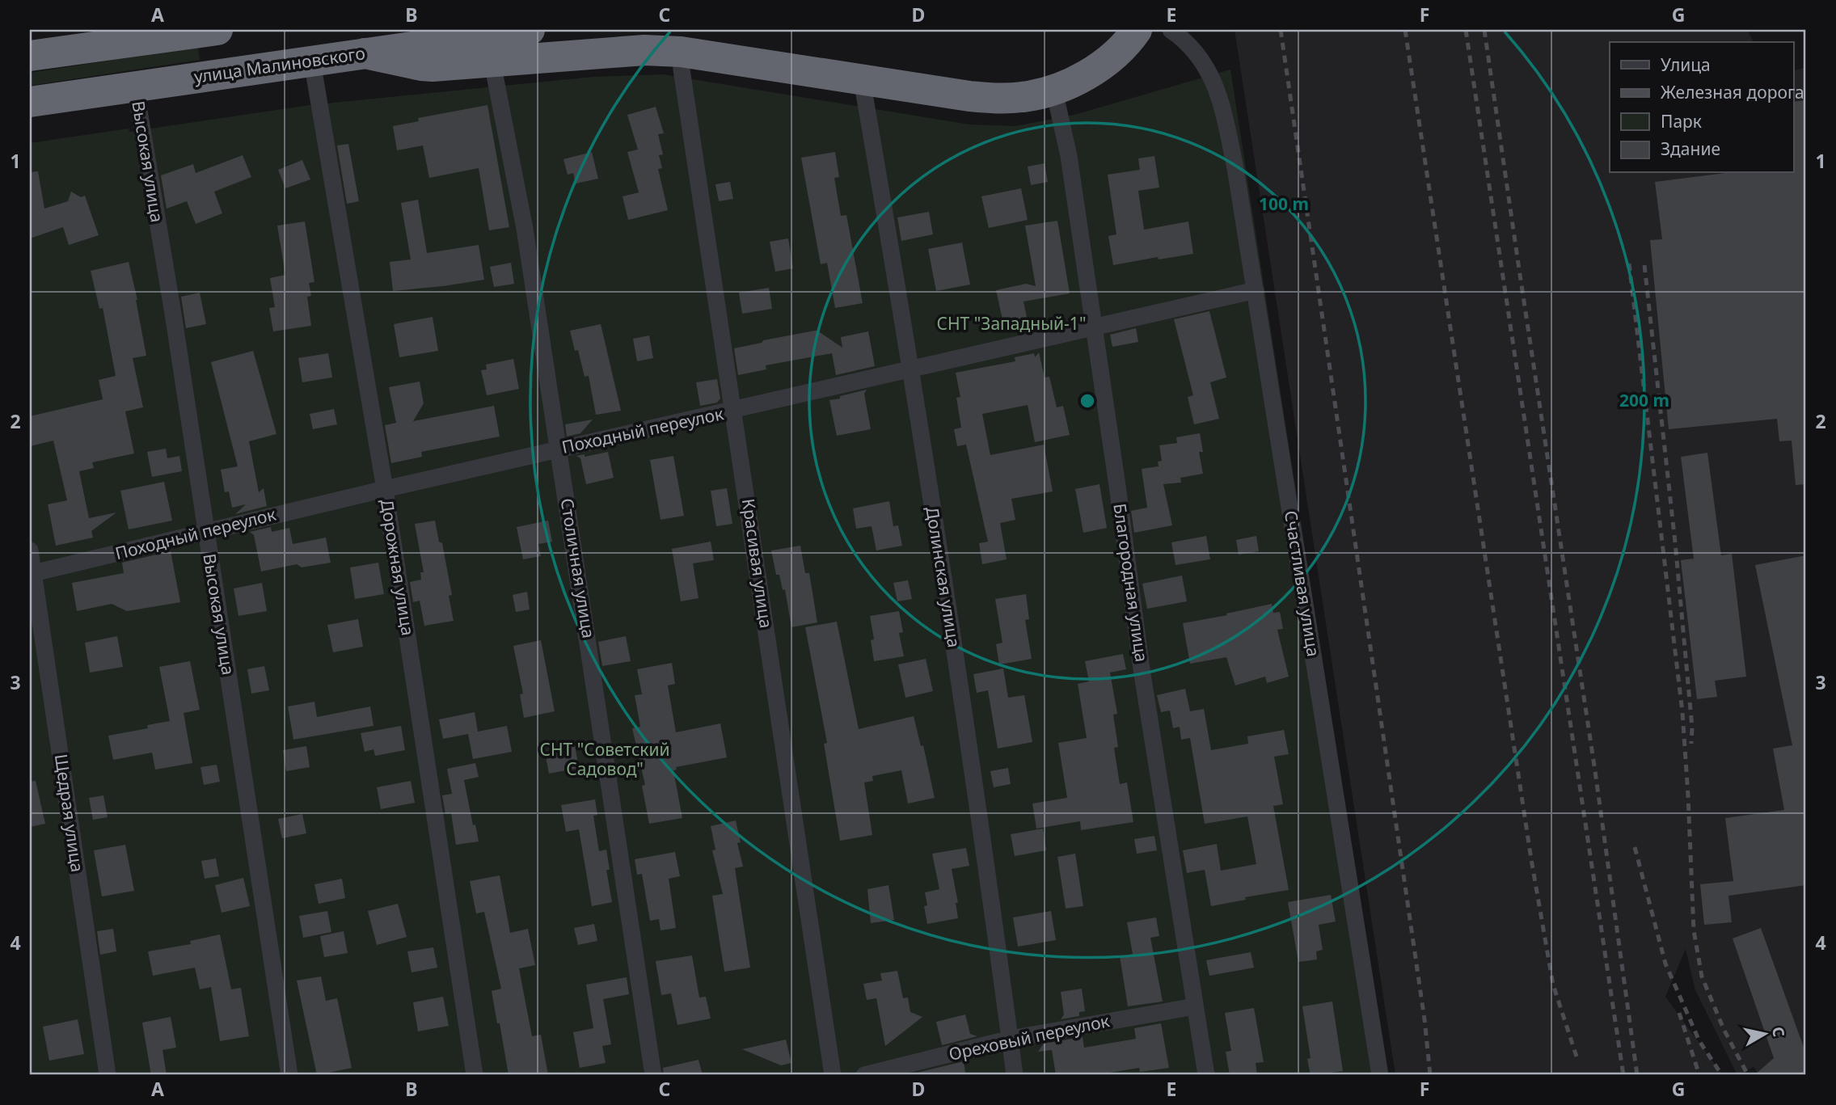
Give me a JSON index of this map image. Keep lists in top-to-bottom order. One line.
{"streets":{"highway":["улица Малиновского"],"street":["Высокая улица","Походный переулок","Красивая улица","Дорожная улица","Столичная улица","Долинская улица","Благородная улица","Счастливая улица","Щедрая улица","Ореховый переулок"]},"crossings":[["улица Малиновского","Высокая улица"],["улица Малиновского","Дорожная улица"],["Высокая улица","Походный переулок"],["Походный переулок","Красивая улица"],["Походный переулок","Дорожная улица"],["Походный переулок","Столичная улица"],["Походный переулок","Долинская улица"],["Походный переулок","Благородная улица"],["Походный переулок","Счастливая улица"],["Походный переулок","Щедрая улица"],["Долинская улица","Ореховый переулок"],["Благородная улица","Ореховый переулок"]],"parks":["СНТ \"Западный-1\"","СНТ \"Советский Садовод\""],"legend":["Улица","Железная дорога","Парк","Здание"],"north":"right","grid":{"columns":["A","B","C","D","E","F","G"],"rows":["1","2","3","4"]},"rings":["100 m","200 m"]}
